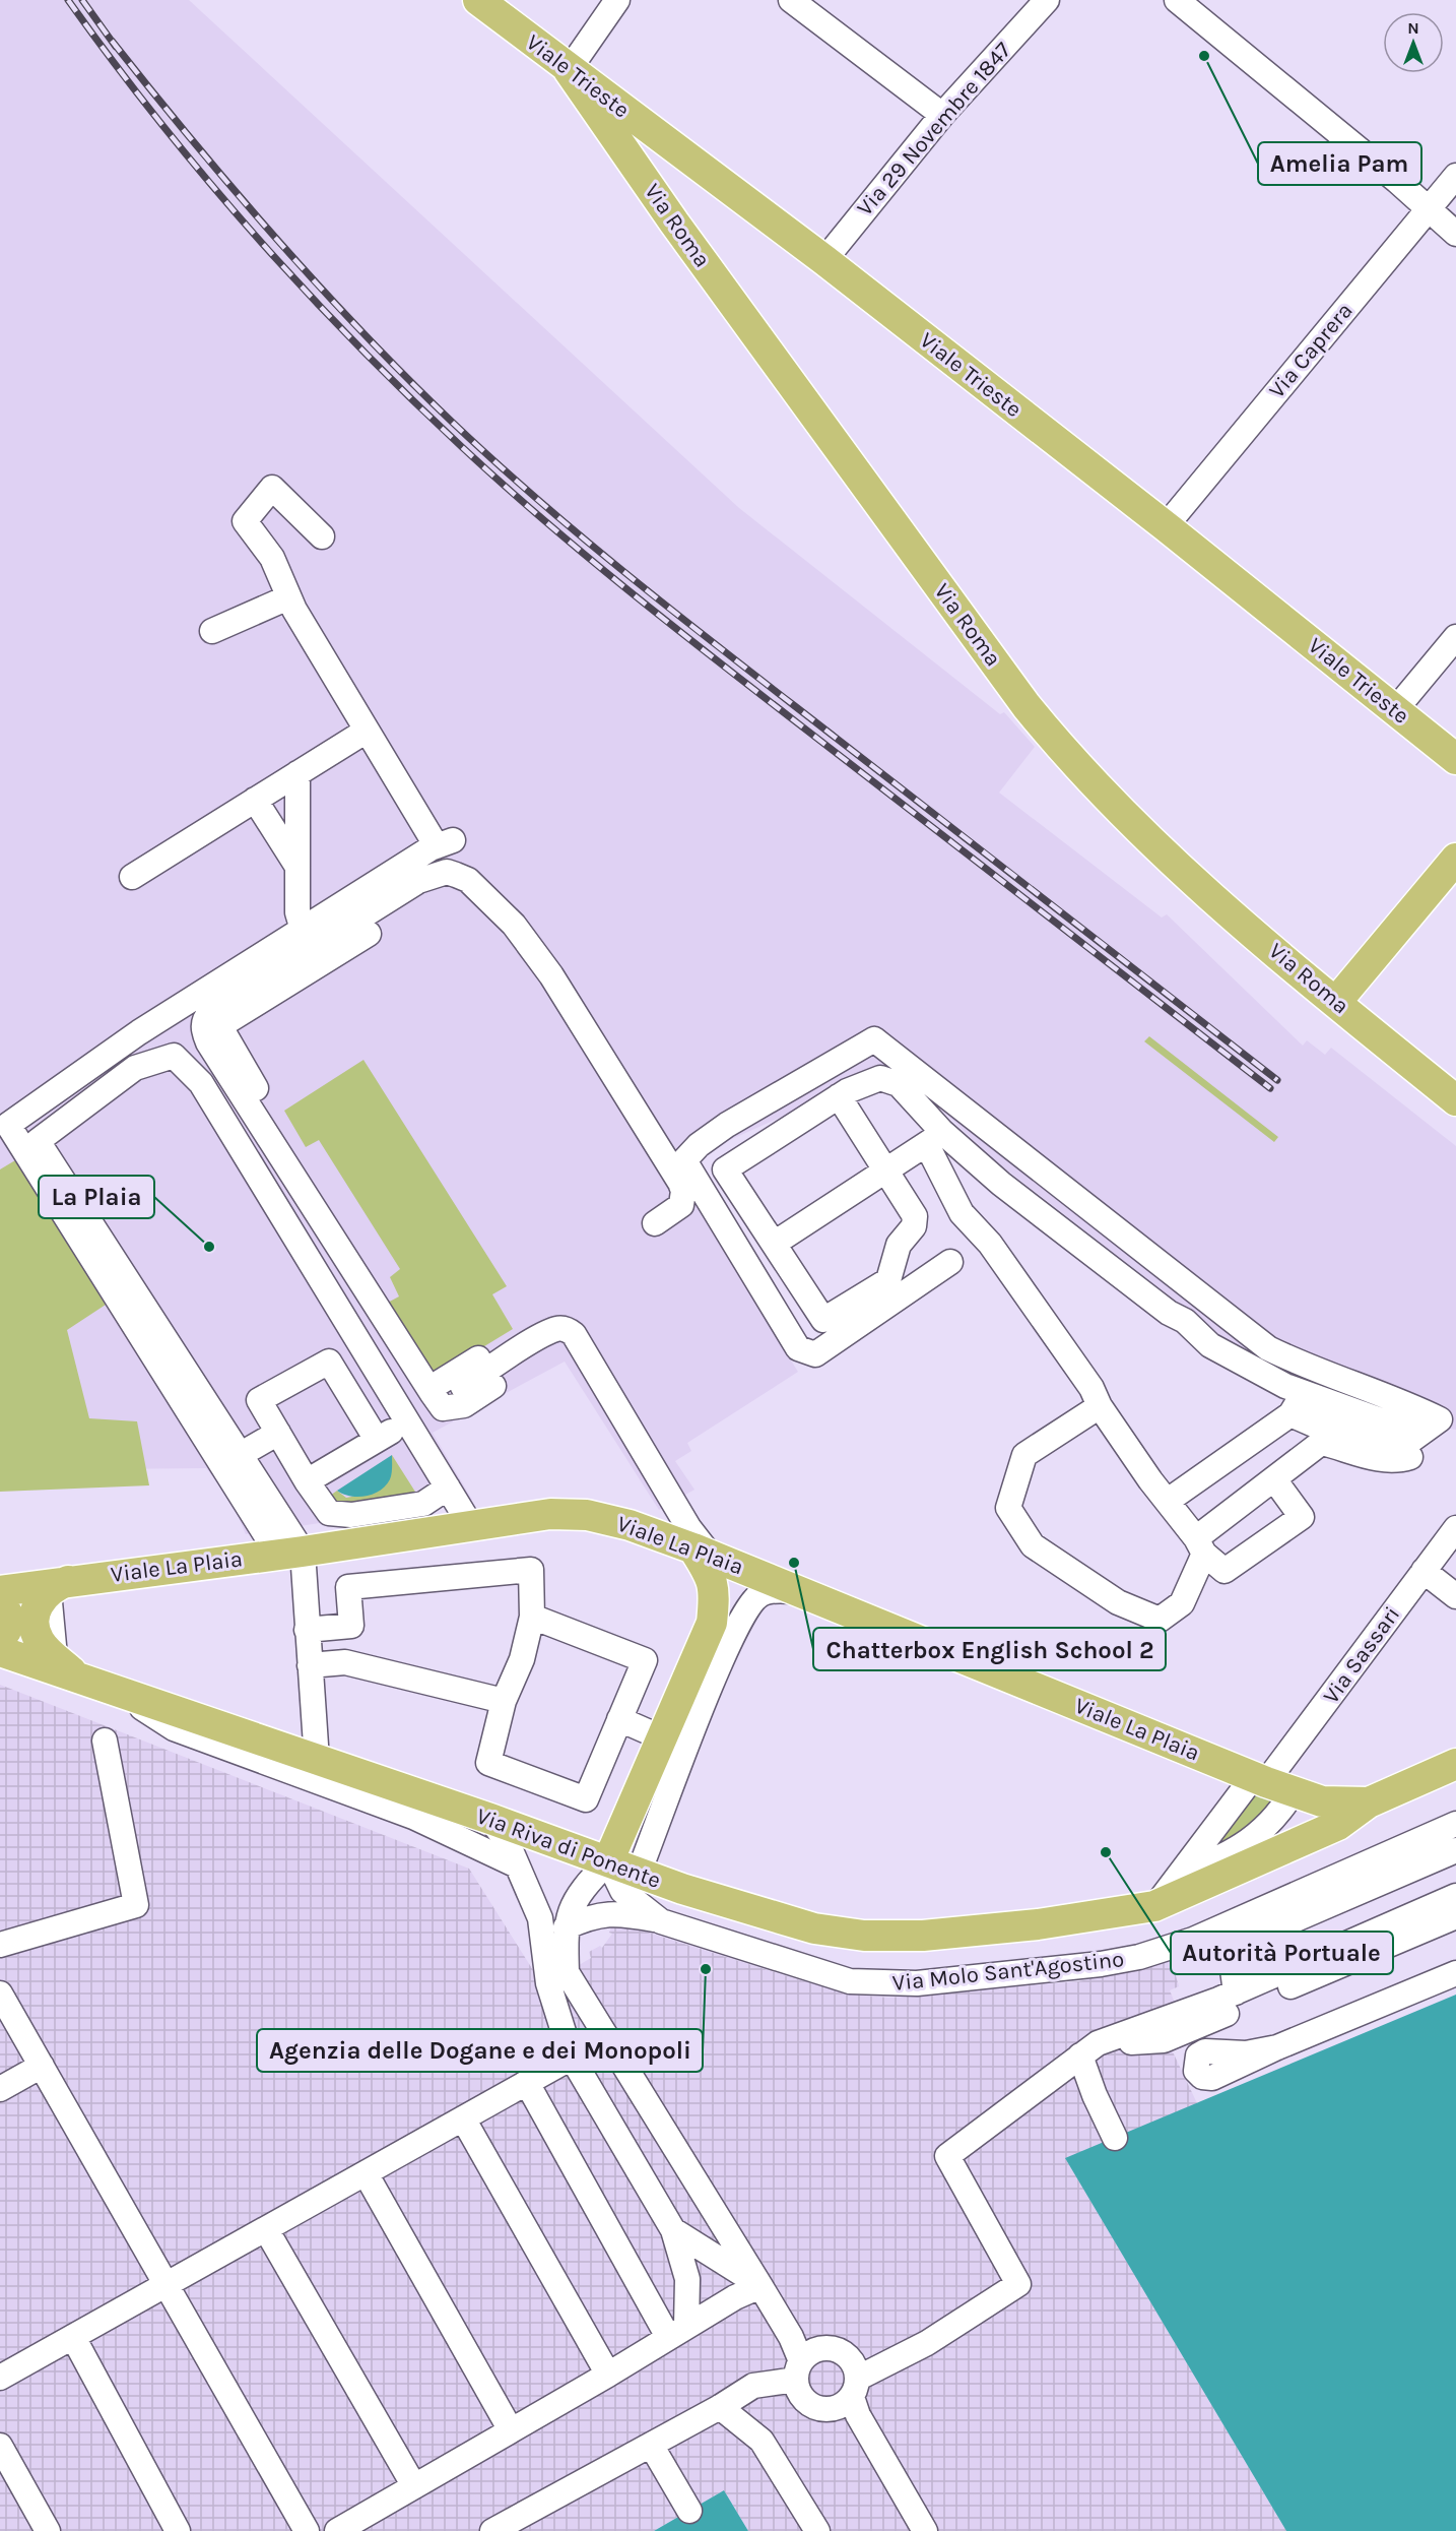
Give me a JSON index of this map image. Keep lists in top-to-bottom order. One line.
{"streets":{"main road":["Viale Trieste","Via Roma","Viale La Plaia","Via Riva di Ponente"],"street":["Via 29 Novembre 1847","Via Caprera","Via Sassari","Via Molo Sant'Agostino"]},"crossings":[["Viale Trieste","Via 29 Novembre 1847"],["Viale Trieste","Via Roma"],["Viale Trieste","Via Caprera"],["Viale La Plaia","Via Sassari"],["Via Sassari","Via Riva di Ponente"],["Via Riva di Ponente","Via Molo Sant'Agostino"]],"places":["Amelia Pam","La Plaia","Chatterbox English School 2","Autorità Portuale","Agenzia delle Dogane e dei Monopoli"],"north":"top"}
